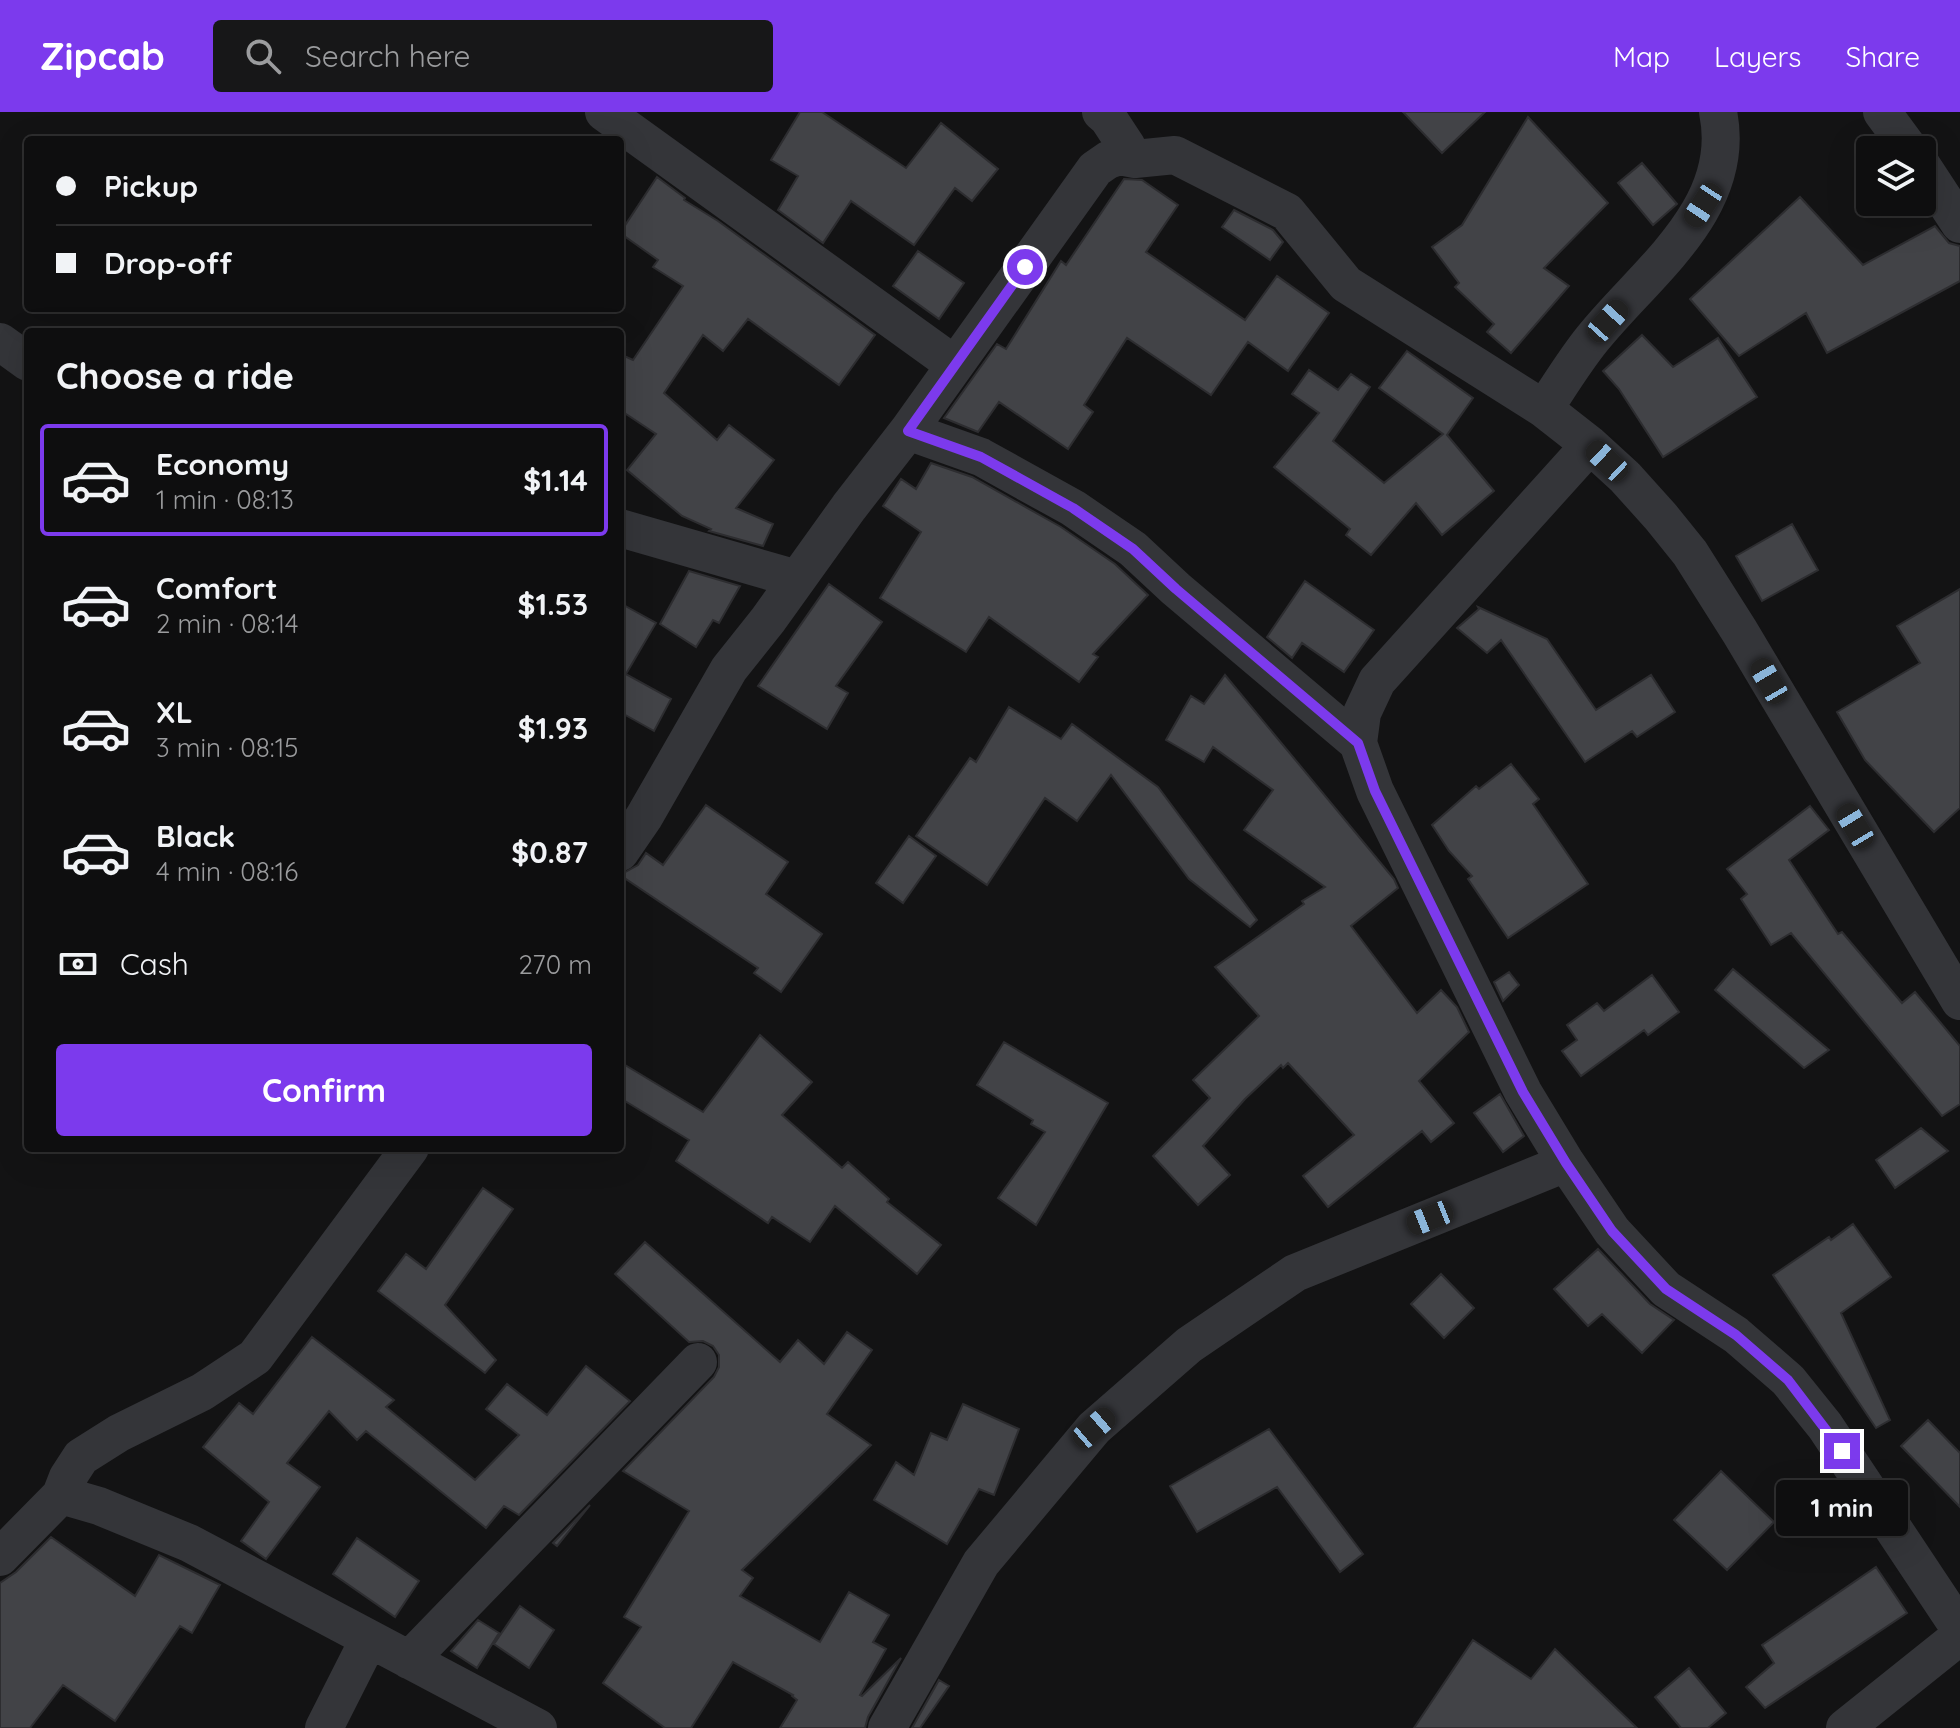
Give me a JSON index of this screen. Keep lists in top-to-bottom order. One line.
{"page":{"header":"Zipcab","search":"Search here","nav":["Map","Layers","Share"],"banner":["Pickup","Drop-off"],"heading":"Choose a ride","list":[{"name":"Economy","note":"1 min · 08:13","value":"$1.14"},{"name":"Comfort","note":"2 min · 08:14","value":"$1.53"},{"name":"XL","note":"3 min · 08:15","value":"$1.93"},{"name":"Black","note":"4 min · 08:16","value":"$0.87"}],"pay":["Cash","270 m"],"buttons":"Confirm","bubble":"1 min"}}
